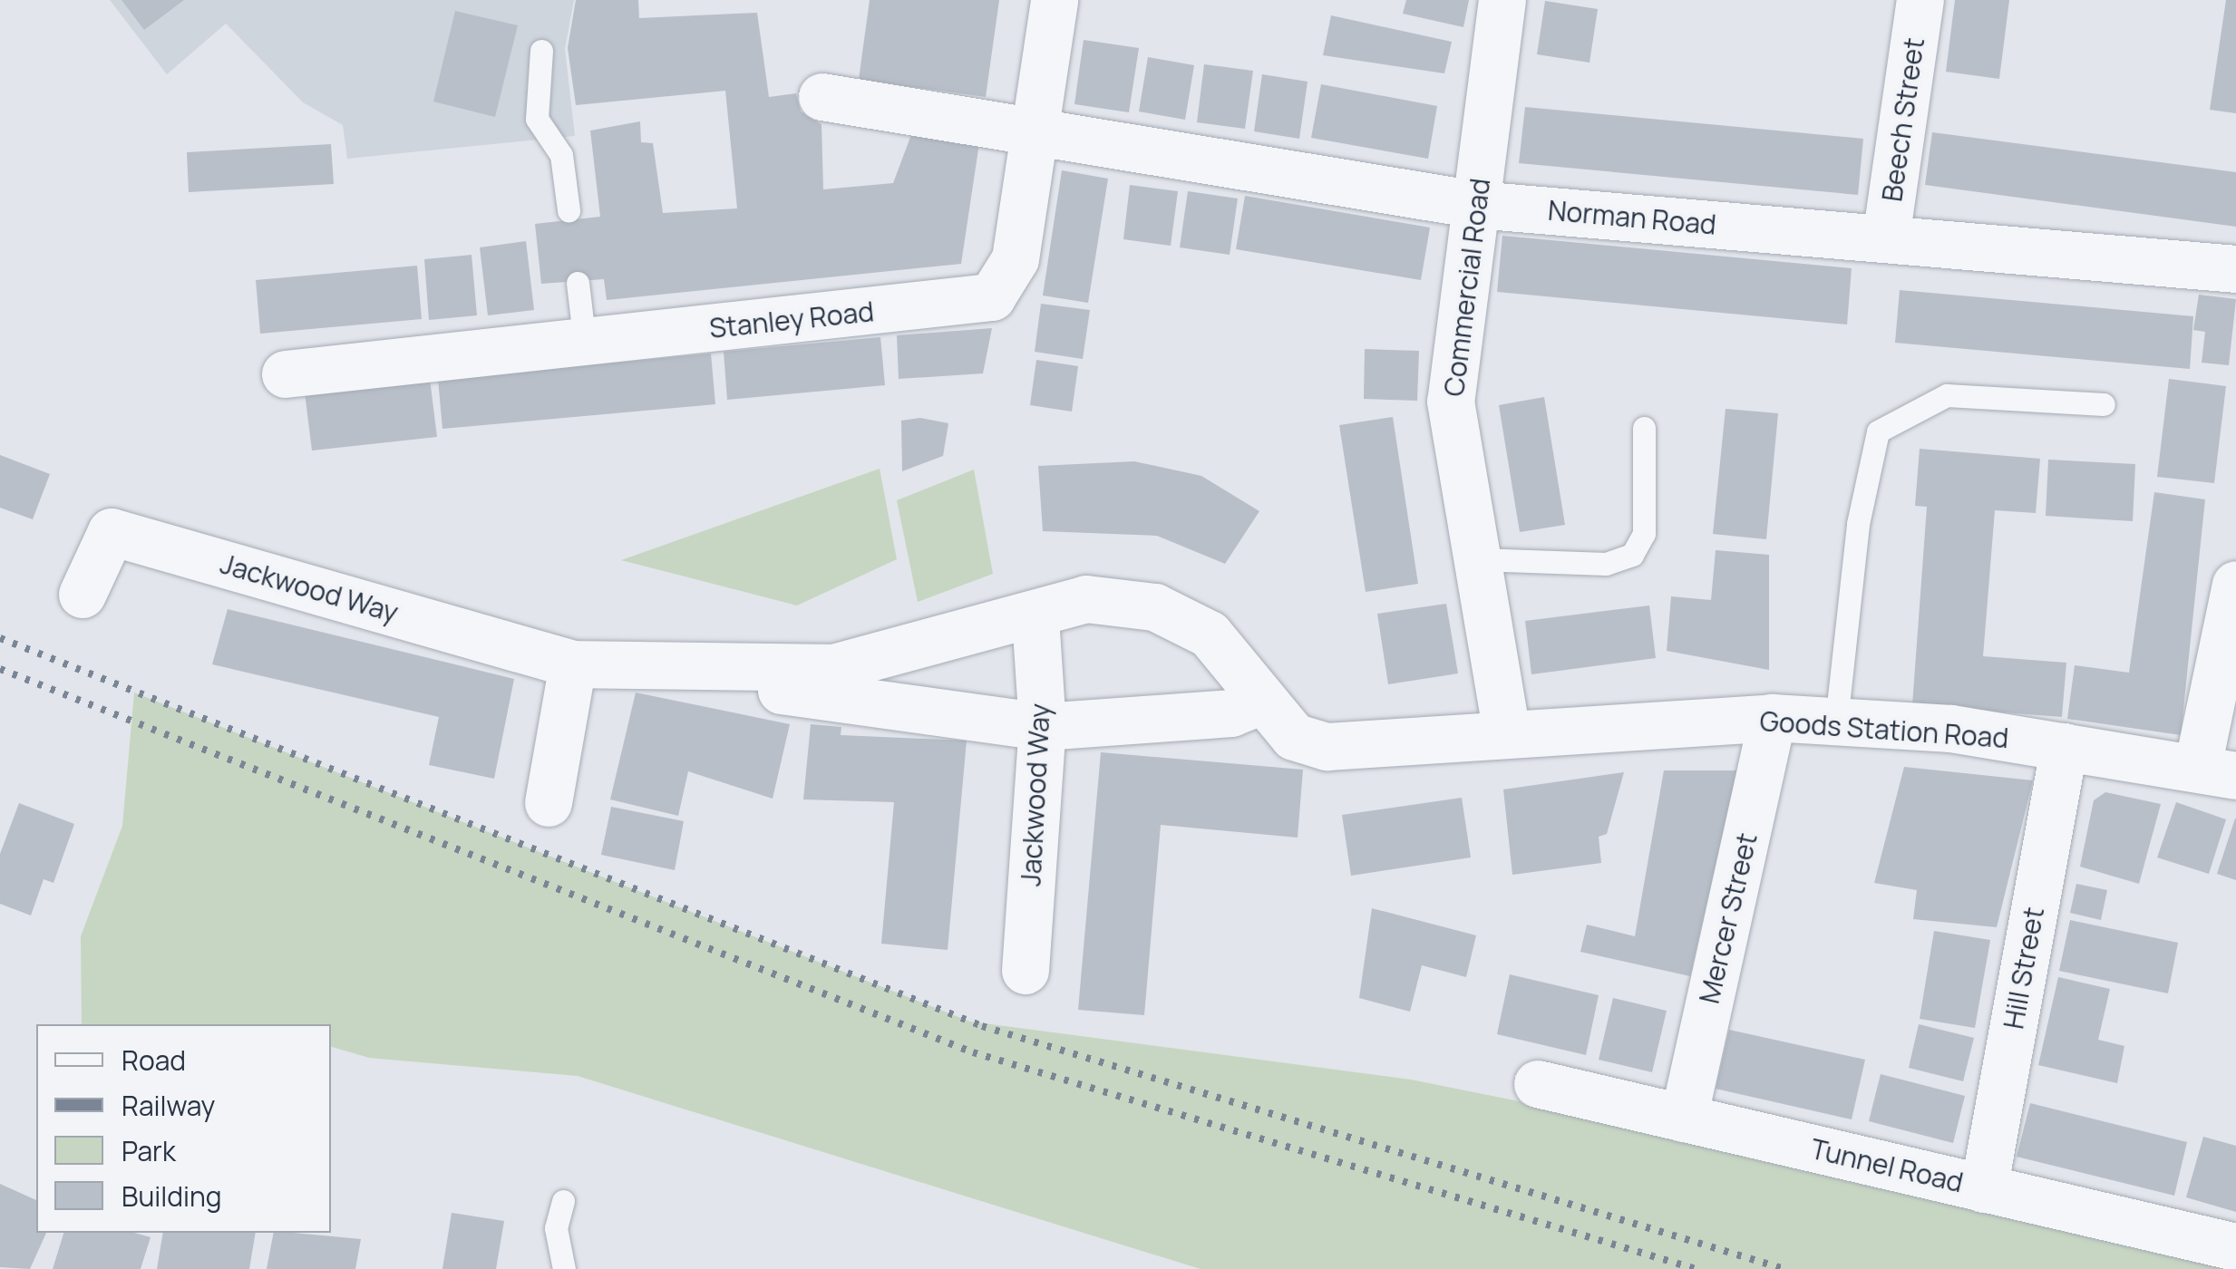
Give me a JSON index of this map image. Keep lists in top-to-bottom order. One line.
{"streets":{"street":["Beech Street","Norman Road","Commercial Road","Stanley Road","Jackwood Way","Goods Station Road","Mercer Street","Hill Street","Tunnel Road"]},"crossings":[["Beech Street","Norman Road"],["Norman Road","Commercial Road"],["Norman Road","Stanley Road"],["Commercial Road","Goods Station Road"],["Jackwood Way","Goods Station Road"],["Goods Station Road","Mercer Street"],["Goods Station Road","Hill Street"],["Mercer Street","Tunnel Road"],["Hill Street","Tunnel Road"]],"legend":["Road","Railway","Park","Building"]}
